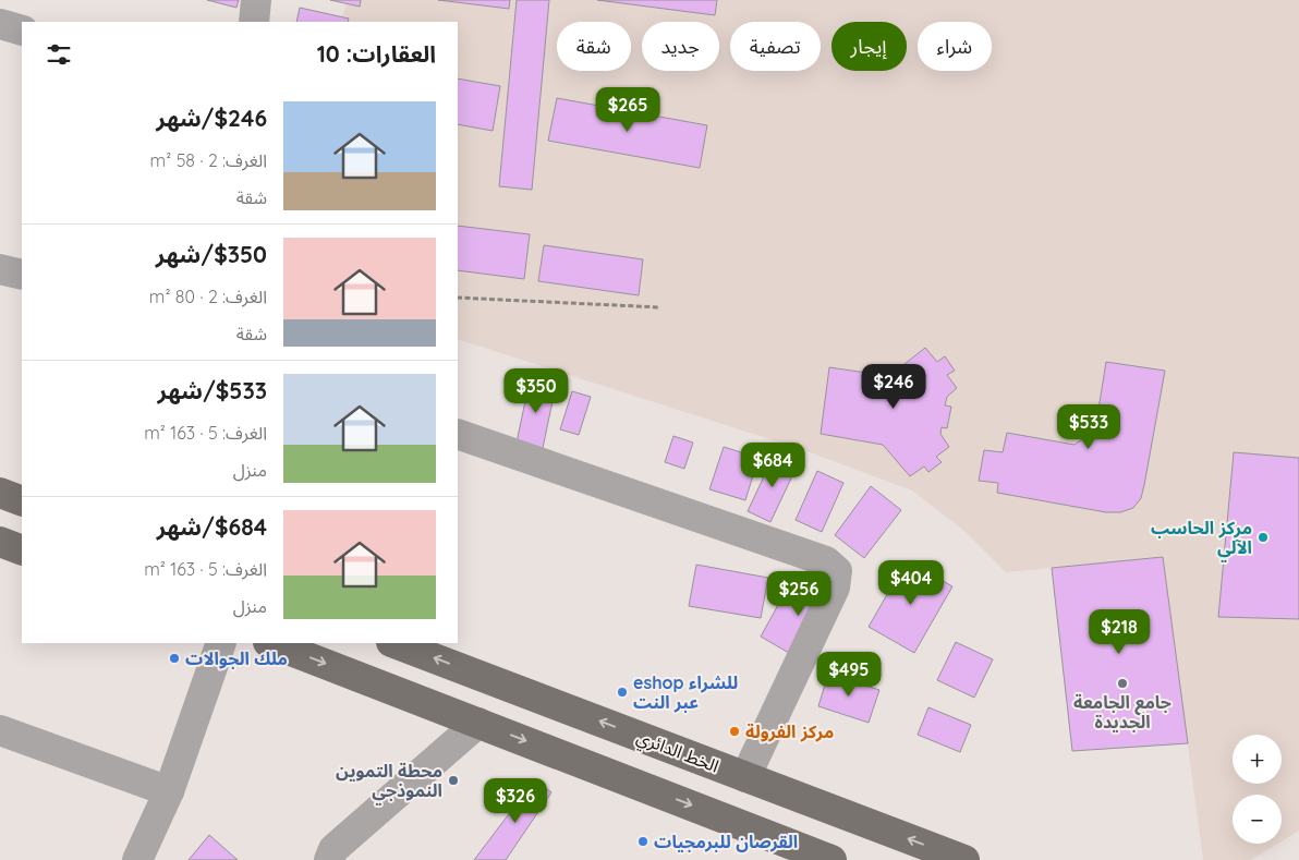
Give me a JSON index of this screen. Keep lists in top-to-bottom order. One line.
{"streets":{"main road":["الخط الدائري"]},"places":["مركز الحاسب الآلي","ملك الجوالات","جامع الجامعة الجديدة","eshop للشراء عبر النت","مركز الفرولة","محطة التموين النموذجي","القرصان للبرمجيات"],"page":{"chip":["شراء","إيجار","تصفية","جديد","شقة"],"heading":"العقارات: 10","price":["$265","$246","$350","$533","$684","$404","$256","$218","$495","$326"],"list":[{"name":"$246/شهر","note":"الغرف: 2 · 58 m² · شقة"},{"name":"$350/شهر","note":"الغرف: 2 · 80 m² · شقة"},{"name":"$533/شهر","note":"الغرف: 5 · 163 m² · منزل"},{"name":"$684/شهر","note":"الغرف: 5 · 163 m² · منزل"}],"map_buttons":["+","−"]}}
